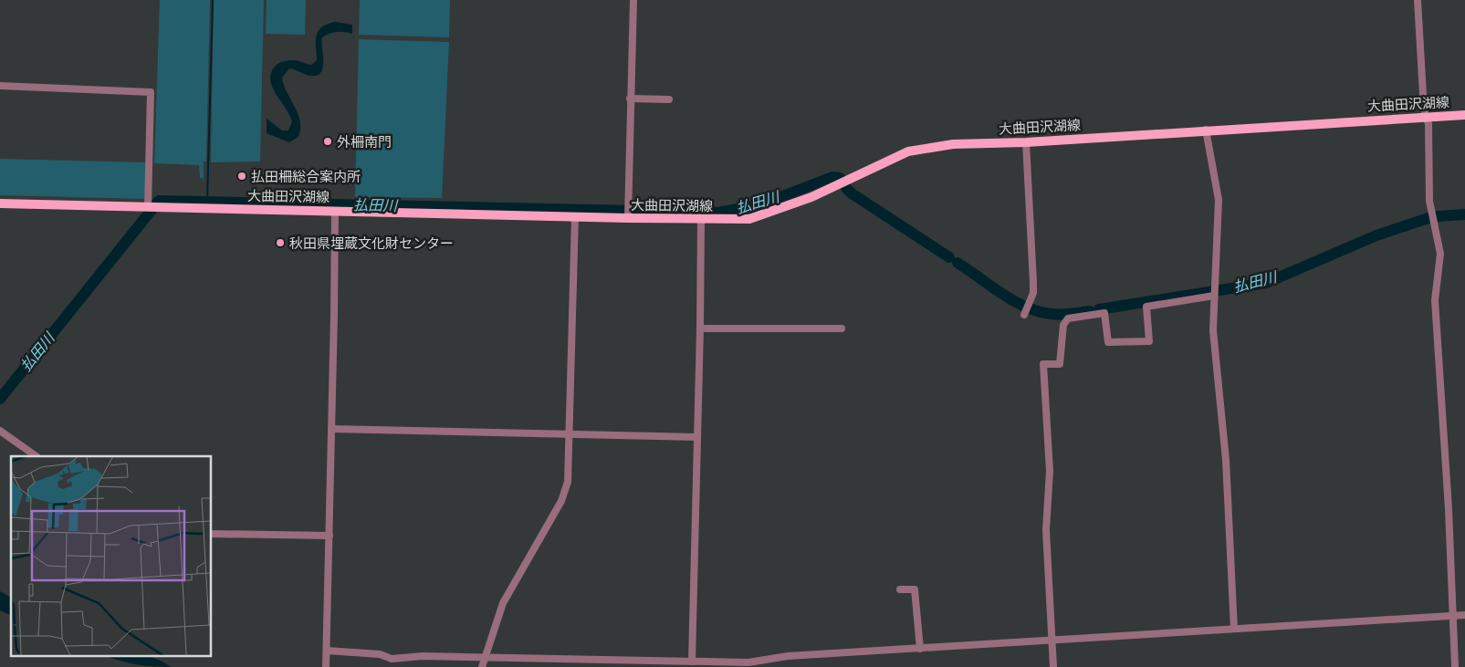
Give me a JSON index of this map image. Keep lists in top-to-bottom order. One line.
{"streets":{"main road":["大曲田沢湖線"]},"water":["払田川"],"places":["外柵南門","払田柵総合案内所","秋田県埋蔵文化財センター"]}
